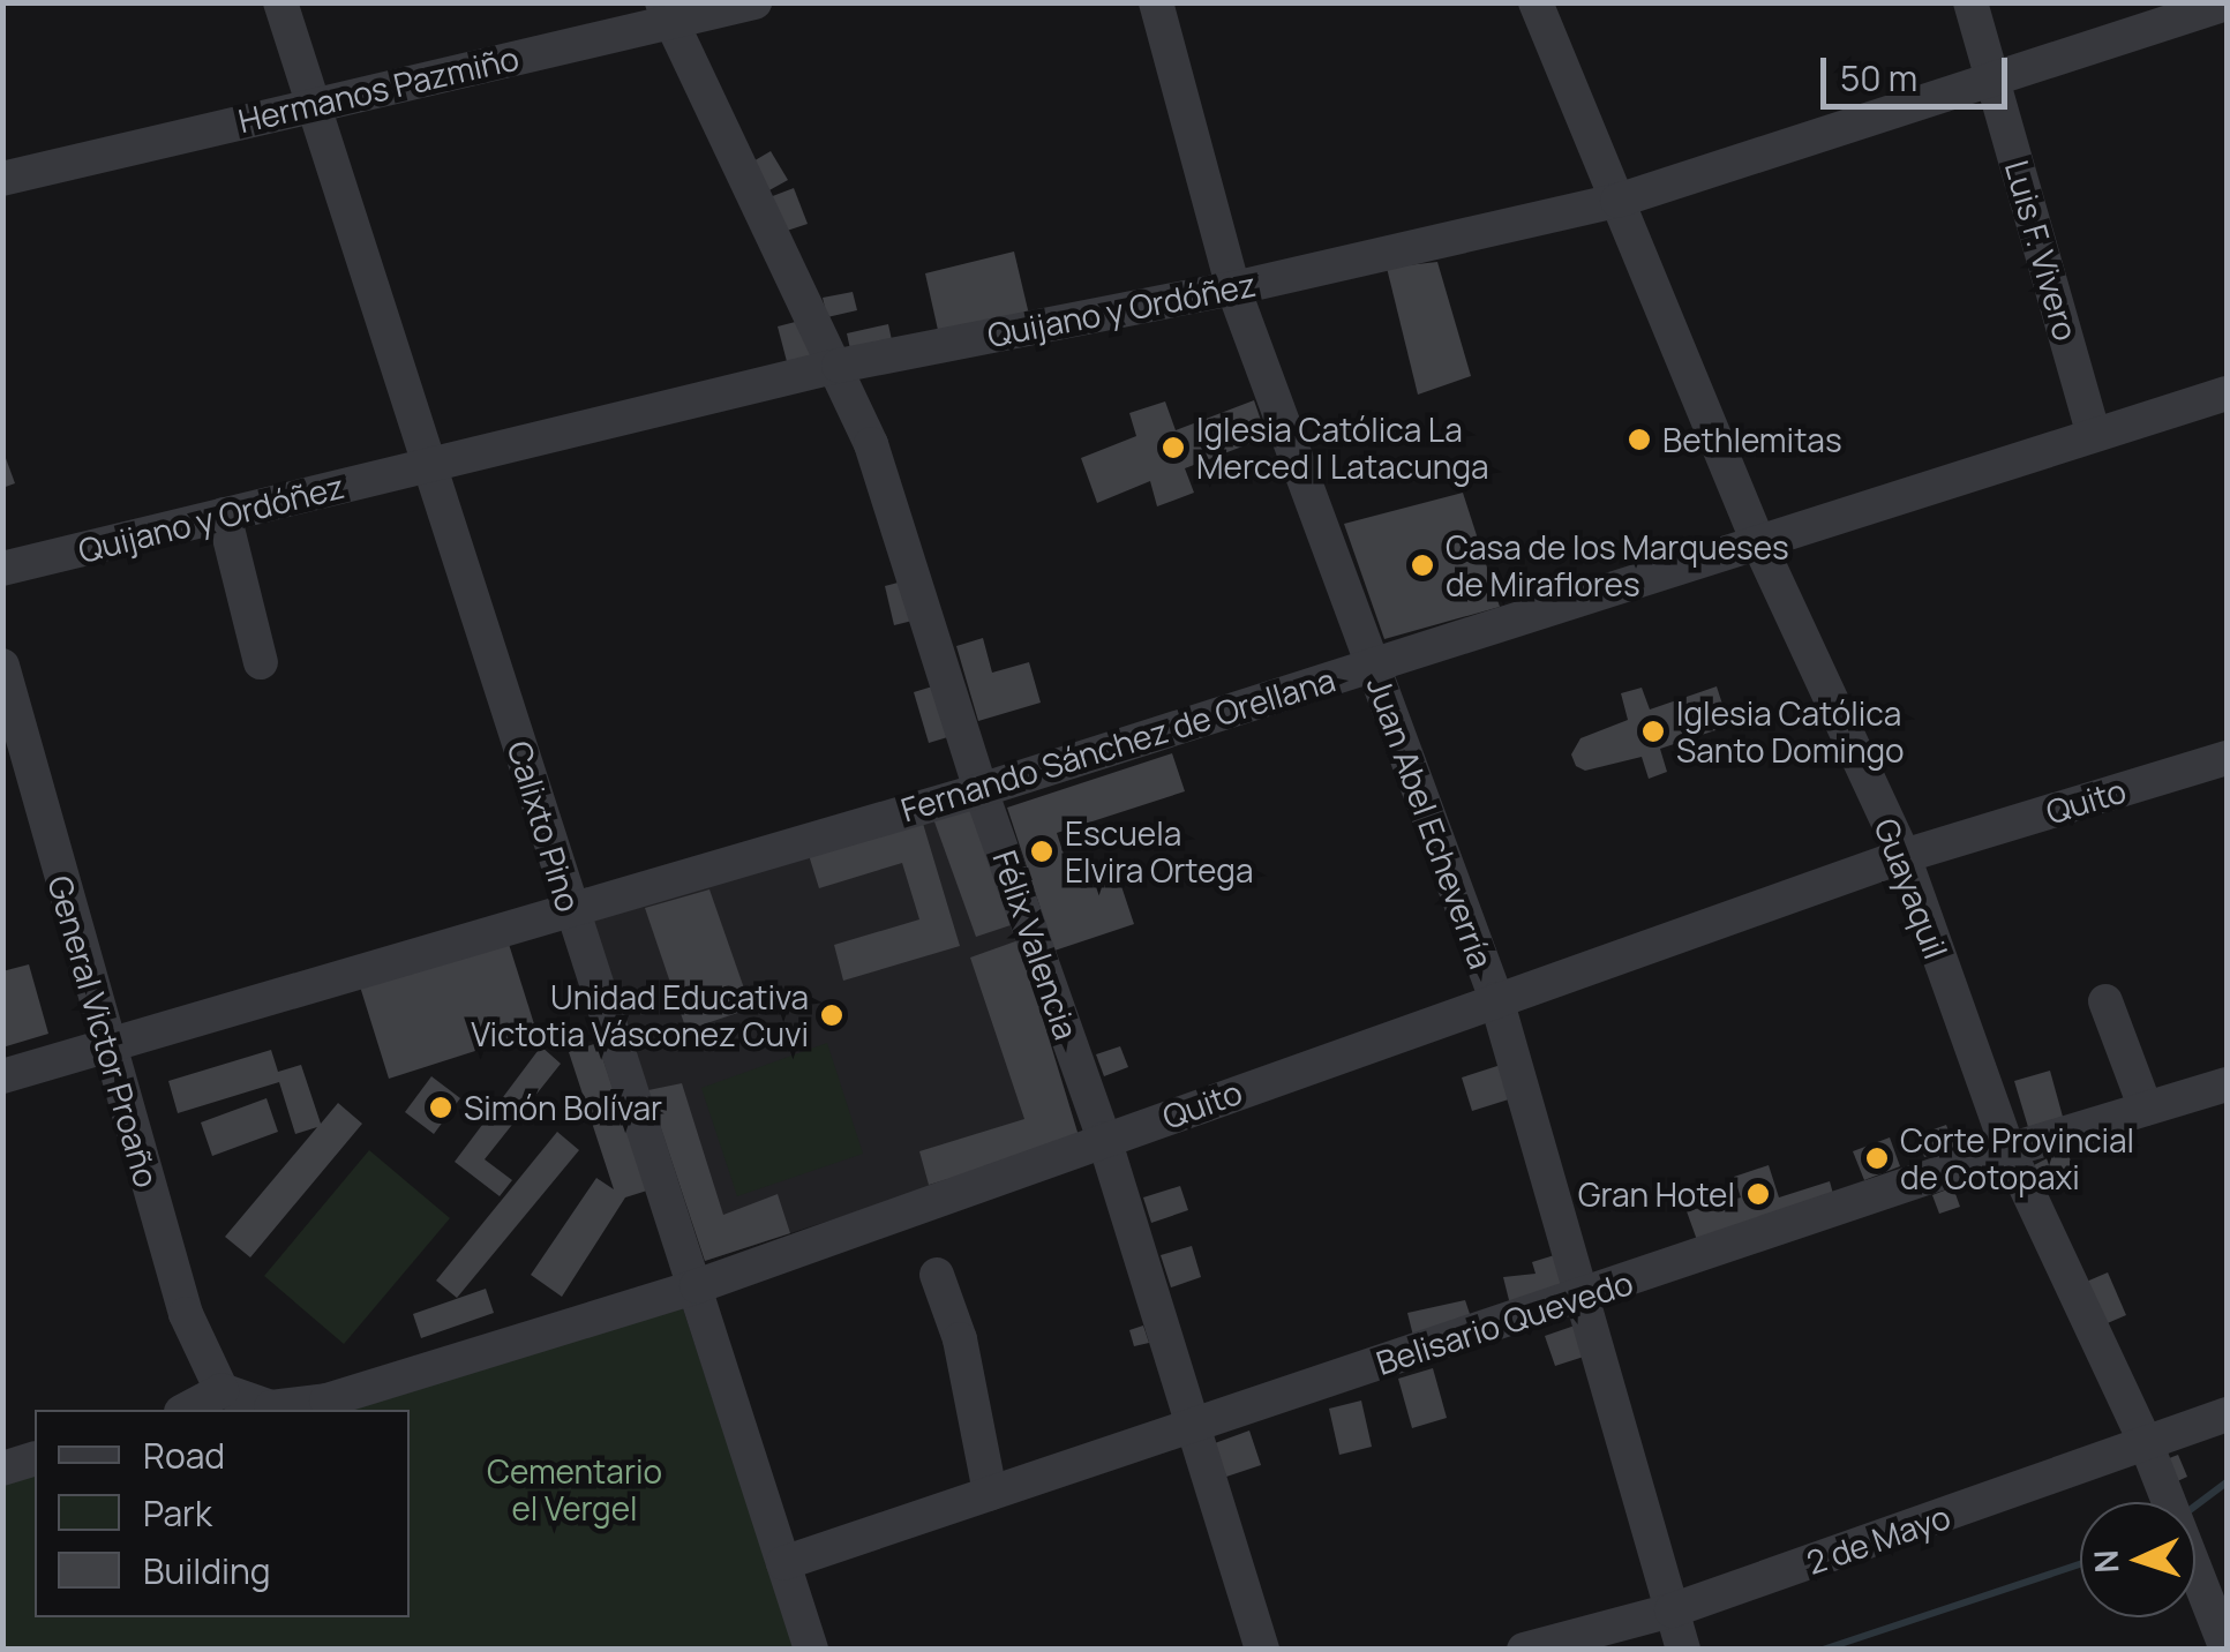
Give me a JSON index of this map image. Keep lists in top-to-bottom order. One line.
{"streets":{"street":["Hermanos Pazmiño","Luis F. Vivero","Quijano y Ordóñez","Fernando Sánchez de Orellana","Quito","Juan Abel Echeverría","Calixto Pino","Guayaquil","Félix Valencia","General Victor Proaño","Belisario Quevedo","2 de Mayo"]},"crossings":[["Hermanos Pazmiño","Calixto Pino"],["Hermanos Pazmiño","Félix Valencia"],["Luis F. Vivero","Quijano y Ordóñez"],["Luis F. Vivero","Fernando Sánchez de Orellana"],["Quijano y Ordóñez","Juan Abel Echeverría"],["Quijano y Ordóñez","Calixto Pino"],["Quijano y Ordóñez","Guayaquil"],["Quijano y Ordóñez","Félix Valencia"],["Fernando Sánchez de Orellana","Juan Abel Echeverría"],["Fernando Sánchez de Orellana","Calixto Pino"],["Fernando Sánchez de Orellana","Guayaquil"],["Fernando Sánchez de Orellana","Félix Valencia"],["Fernando Sánchez de Orellana","General Victor Proaño"],["Quito","Juan Abel Echeverría"],["Quito","Calixto Pino"],["Quito","Guayaquil"],["Quito","Félix Valencia"],["Quito","General Victor Proaño"],["Juan Abel Echeverría","Belisario Quevedo"],["Juan Abel Echeverría","2 de Mayo"],["Calixto Pino","Belisario Quevedo"],["Guayaquil","Belisario Quevedo"],["Guayaquil","2 de Mayo"],["Félix Valencia","Belisario Quevedo"]],"parks":["Cementario el Vergel"],"places":["Bethlemitas","Iglesia Católica La Merced | Latacunga","Casa de los Marqueses de Miraflores","Iglesia Católica Santo Domingo","Escuela Elvira Ortega","Unidad Educativa Victotia Vásconez Cuvi","Simón Bolívar","Corte Provincial de Cotopaxi","Gran Hotel"],"legend":["Road","Park","Building"],"scale_bar":"50 m","north":"left"}
